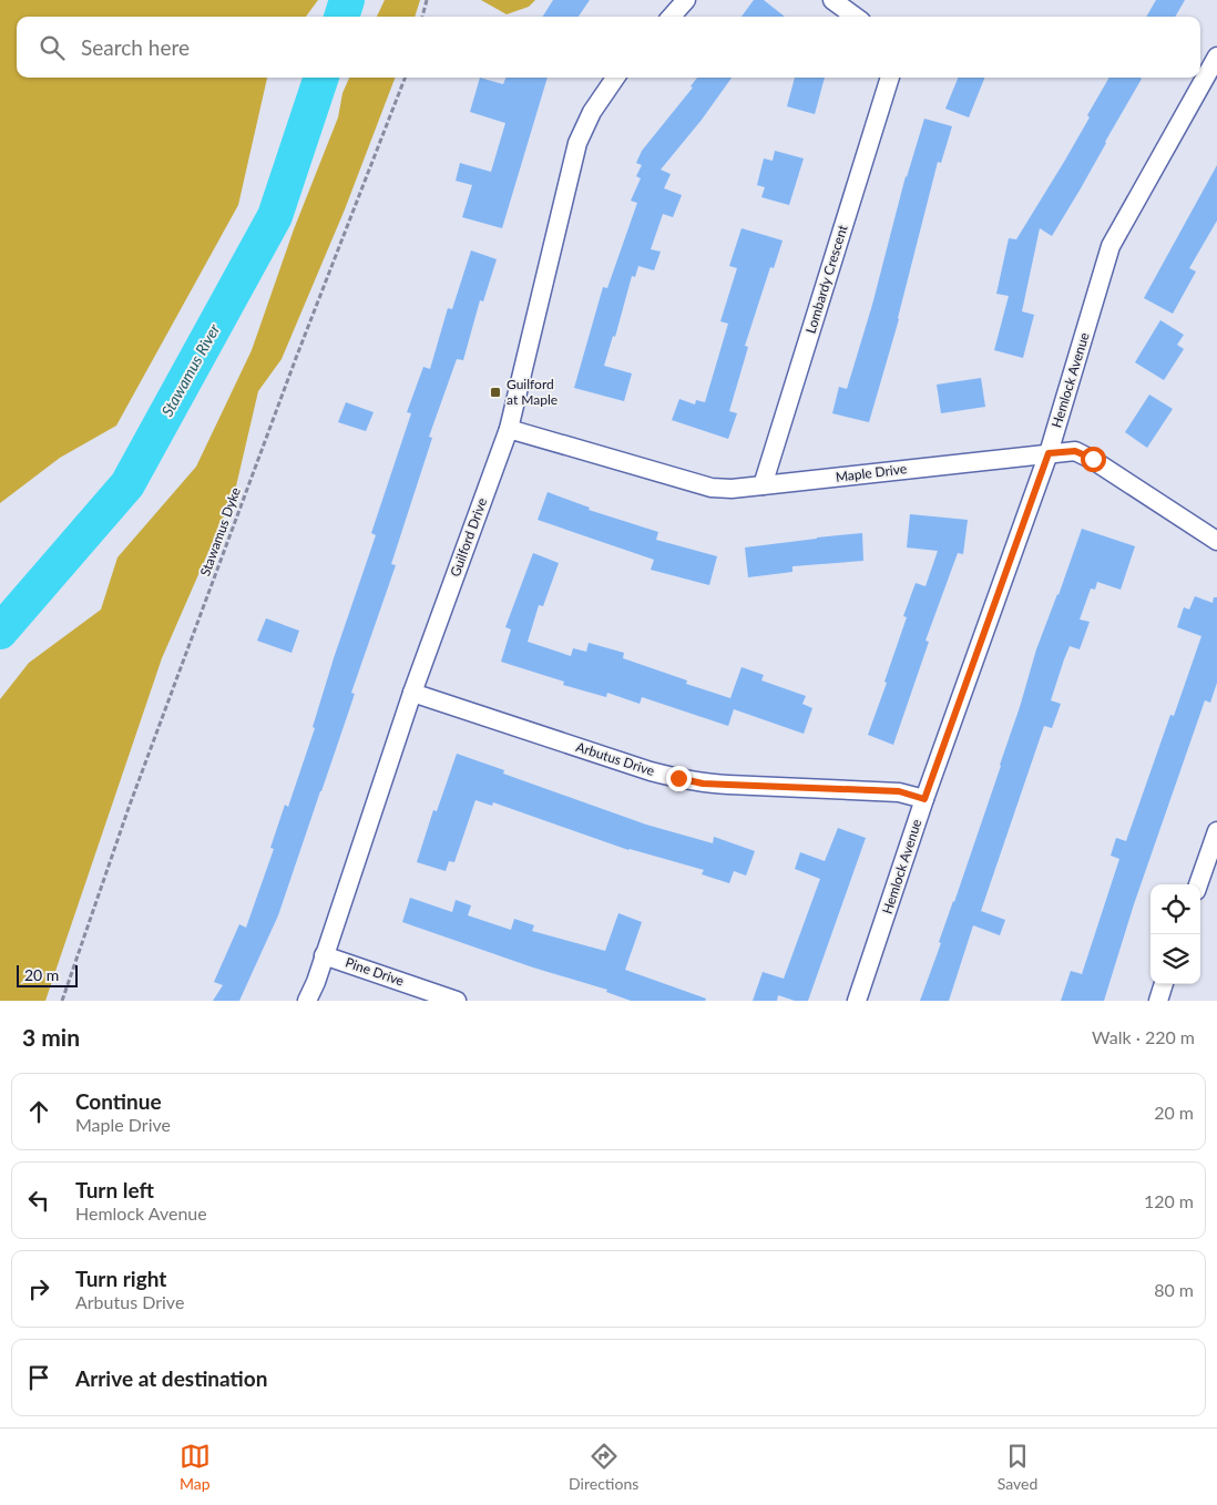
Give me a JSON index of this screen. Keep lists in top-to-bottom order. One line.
{"streets":{"street":["Lombardy Crescent","Hemlock Avenue","Maple Drive","Guilford Drive","Arbutus Drive","Pine Drive"],"path":["Stawamus Dyke"]},"crossings":[["Lombardy Crescent","Maple Drive"],["Hemlock Avenue","Maple Drive"],["Hemlock Avenue","Arbutus Drive"],["Maple Drive","Guilford Drive"],["Guilford Drive","Arbutus Drive"],["Guilford Drive","Pine Drive"]],"water":["Stawamus River"],"places":{"transit":["Guilford at Maple"]},"scale_bar":"20 m","page":{"search":"Search here","scale":"20 m","heading":["3 min","Walk · 220 m"],"list":[["Continue","Maple Drive","20 m"],["Turn left","Hemlock Avenue","120 m"],["Turn right","Arbutus Drive","80 m"],"Arrive at destination"],"nav":["Map","Directions","Saved"]}}
